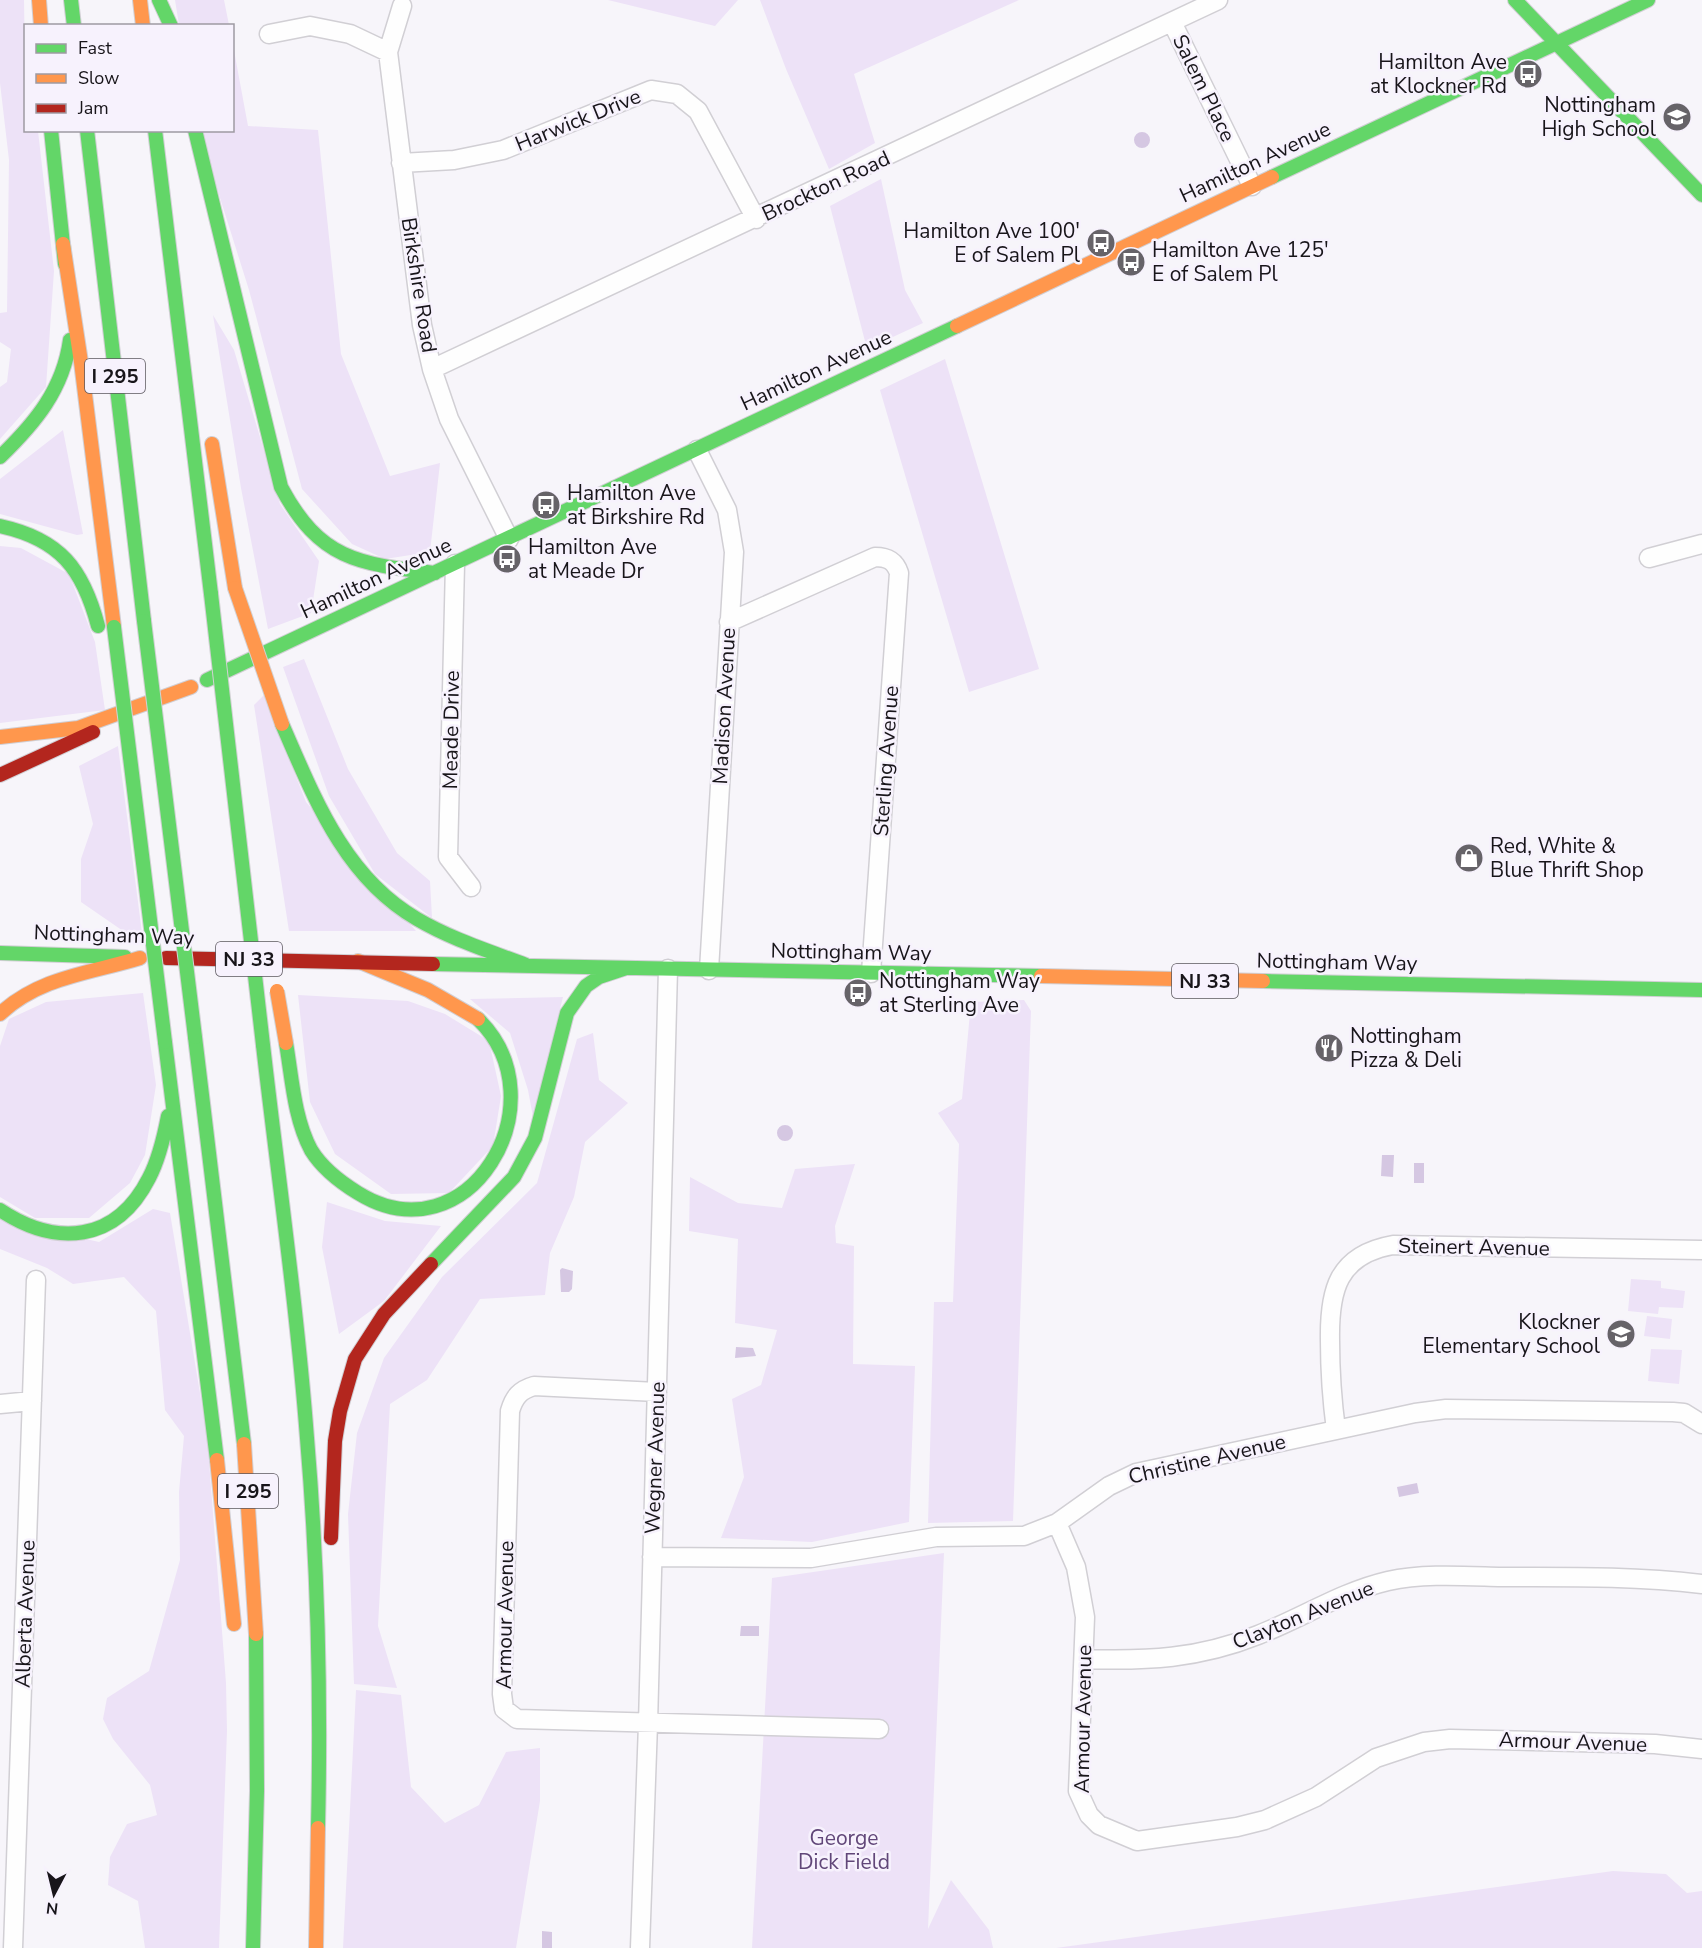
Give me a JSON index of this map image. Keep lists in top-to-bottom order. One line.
{"streets":{"main road":["Hamilton Avenue","I 295","Nottingham Way","NJ 33"],"street":["Salem Place","Harwick Drive","Brockton Road","Birkshire Road","Madison Avenue","Meade Drive","Sterling Avenue","Steinert Avenue","Wegner Avenue","Christine Avenue","Alberta Avenue","Armour Avenue","Clayton Avenue"]},"crossings":[["Salem Place","Hamilton Avenue"],["Salem Place","Brockton Road"],["Harwick Drive","Brockton Road"],["Harwick Drive","Birkshire Road"],["Hamilton Avenue","Birkshire Road"],["Hamilton Avenue","Madison Avenue"],["Hamilton Avenue","Meade Drive"],["Brockton Road","Birkshire Road"],["Madison Avenue","Sterling Avenue"],["Madison Avenue","Nottingham Way"],["Sterling Avenue","Nottingham Way"],["Nottingham Way","Wegner Avenue"],["Steinert Avenue","Christine Avenue"],["Wegner Avenue","Christine Avenue"],["Wegner Avenue","Armour Avenue"],["Christine Avenue","Armour Avenue"],["Armour Avenue","Clayton Avenue"]],"parks":["George Dick Field"],"places":{"bus stop":["Hamilton Ave at Klockner Rd","Hamilton Ave 100' E of Salem Pl","Hamilton Ave 125' E of Salem Pl","Hamilton Ave at Birkshire Rd","Hamilton Ave at Meade Dr","Nottingham Way at Sterling Ave"],"school or university":["Nottingham High School","Klockner Elementary School"],"shop":["Red, White & Blue Thrift Shop"],"restaurant":["Nottingham Pizza & Deli"]},"legend":["Fast","Slow","Jam"],"north":"bottom"}
